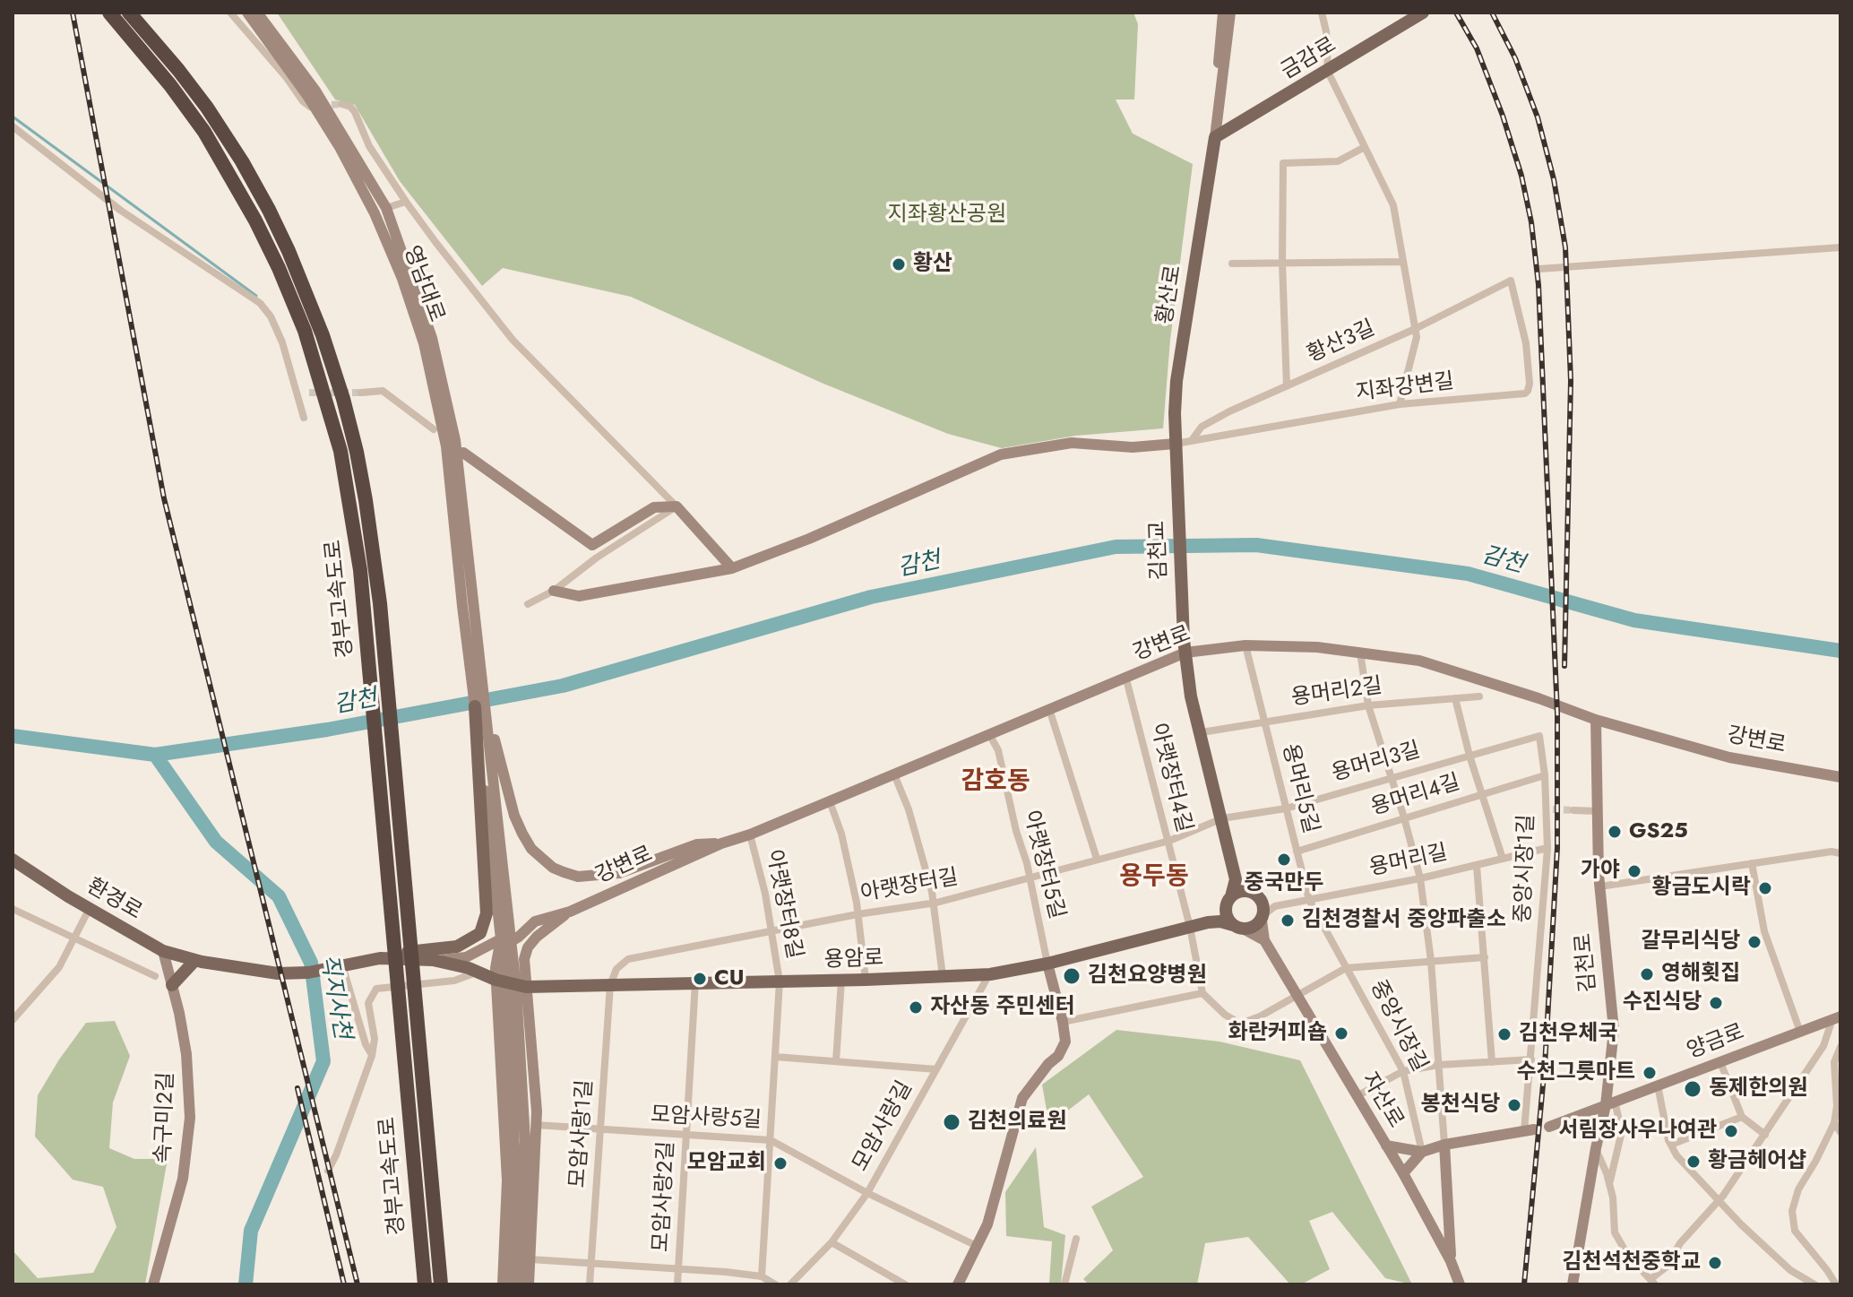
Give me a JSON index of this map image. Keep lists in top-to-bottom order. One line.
{"streets":{"highway":["경부고속도로"],"main road":["금감로","황산로","김천교","환경로","용암로"],"street":["영남대로","황산3길","지좌강변길","강변로","용머리2길","용머리3길","아랫장터4길","용머리5길","용머리4길","용머리길","아랫장터5길","중앙시장1길","아랫장터길","아랫장터8길","김천로","중앙시장길","양금로","자산로","속구미2길","모암사랑5길","모암사랑길","모암사랑1길","모암사랑2길"]},"crossings":[["금감로","황산로"],["황산로","지좌강변길"],["황산로","김천교"],["황산3길","지좌강변길"],["김천교","강변로"],["강변로","아랫장터4길"],["강변로","용머리5길"],["강변로","아랫장터5길"],["강변로","아랫장터8길"],["강변로","용암로"],["강변로","김천로"],["강변로","모암사랑5길"],["용머리2길","용머리5길"],["용머리3길","용머리5길"],["용머리3길","중앙시장1길"],["용머리3길","아랫장터길"],["아랫장터4길","아랫장터길"],["아랫장터4길","용암로"],["용머리5길","용머리4길"],["용머리5길","용머리길"],["용머리5길","중앙시장길"],["용머리4길","중앙시장1길"],["용머리길","중앙시장1길"],["용머리길","중앙시장길"],["아랫장터5길","아랫장터길"],["아랫장터5길","용암로"],["아랫장터길","아랫장터8길"],["아랫장터길","용암로"],["아랫장터길","모암사랑1길"],["환경로","속구미2길"],["아랫장터8길","용암로"],["아랫장터8길","모암사랑5길"],["용암로","모암사랑길"],["용암로","모암사랑1길"],["용암로","모암사랑2길"],["김천로","양금로"],["모암사랑5길","모암사랑길"],["모암사랑5길","모암사랑1길"],["모암사랑5길","모암사랑2길"]],"districts":["감호동","용두동"],"water":["감천","직지사천"],"parks":["지좌황산공원"],"places":["황산","GS25","중국만두","가야","황금도시락","김천경찰서 중앙파출소","갈무리식당","영해횟집","김천요양병원","CU","수진식당","자산동 주민센터","화란커피숍","김천우체국","수천그릇마트","동제한의원","봉천식당","김천의료원","서림장사우나여관","황금헤어샵","모암교회","김천석천중학교"]}
